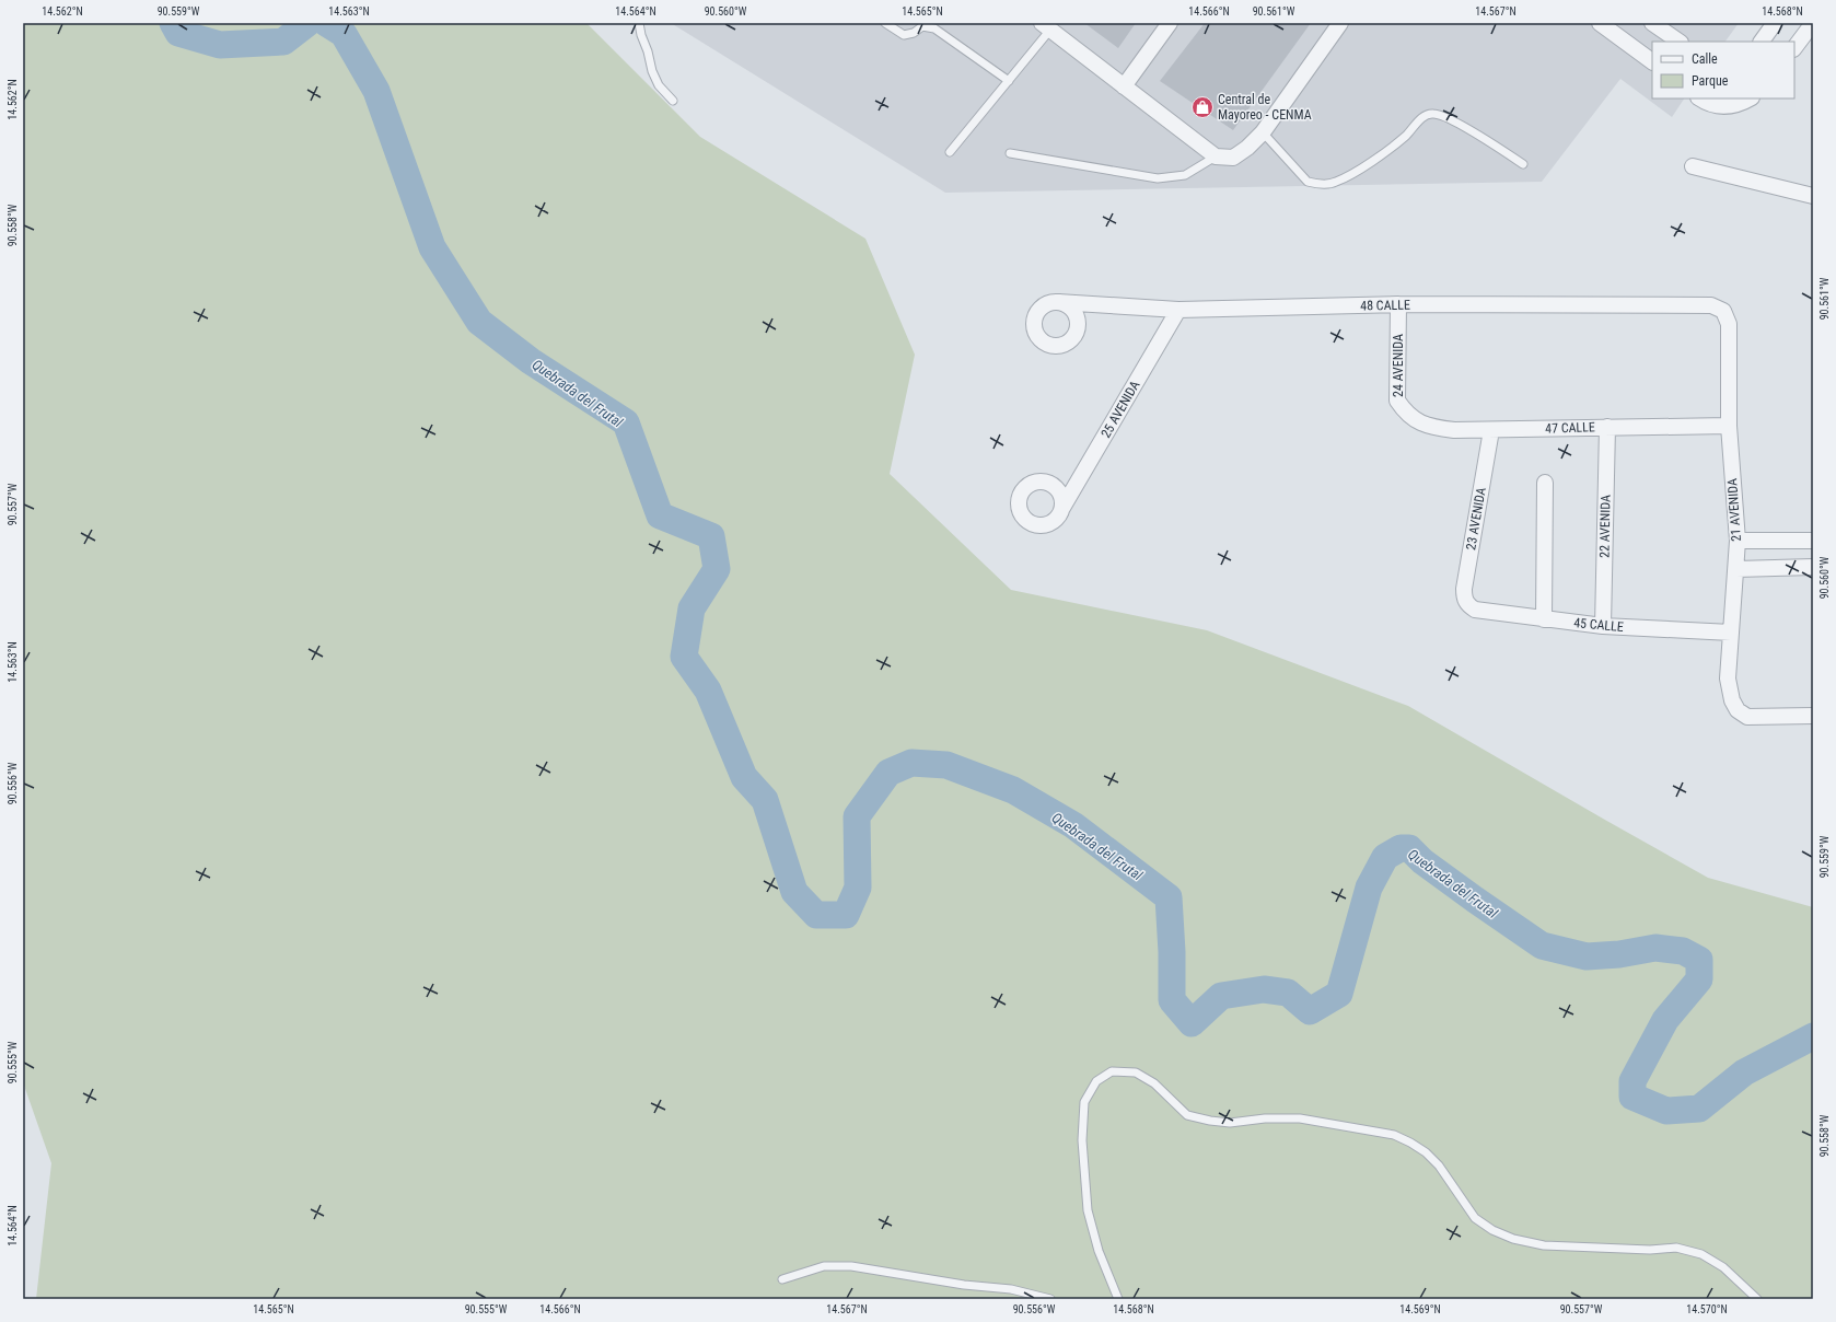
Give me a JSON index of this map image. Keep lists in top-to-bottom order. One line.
{"streets":{"street":["48 CALLE","24 AVENIDA","25 AVENIDA","47 CALLE","21 AVENIDA","23 AVENIDA","22 AVENIDA","45 CALLE"]},"crossings":[["48 CALLE","24 AVENIDA"],["48 CALLE","25 AVENIDA"],["48 CALLE","21 AVENIDA"],["24 AVENIDA","47 CALLE"],["47 CALLE","21 AVENIDA"],["47 CALLE","23 AVENIDA"],["47 CALLE","22 AVENIDA"],["21 AVENIDA","45 CALLE"],["23 AVENIDA","45 CALLE"],["22 AVENIDA","45 CALLE"]],"water":["Quebrada del Frutal"],"places":{"shop":["Central de Mayoreo - CENMA"]},"legend":["Calle","Parque"],"coordinates":["14.562°N","90.559°W","14.563°N","14.564°N","90.560°W","14.565°N","14.566°N","90.561°W","14.567°N","14.568°N","90.558°W","90.557°W","90.556°W","90.555°W","14.569°N","14.570°N"]}
